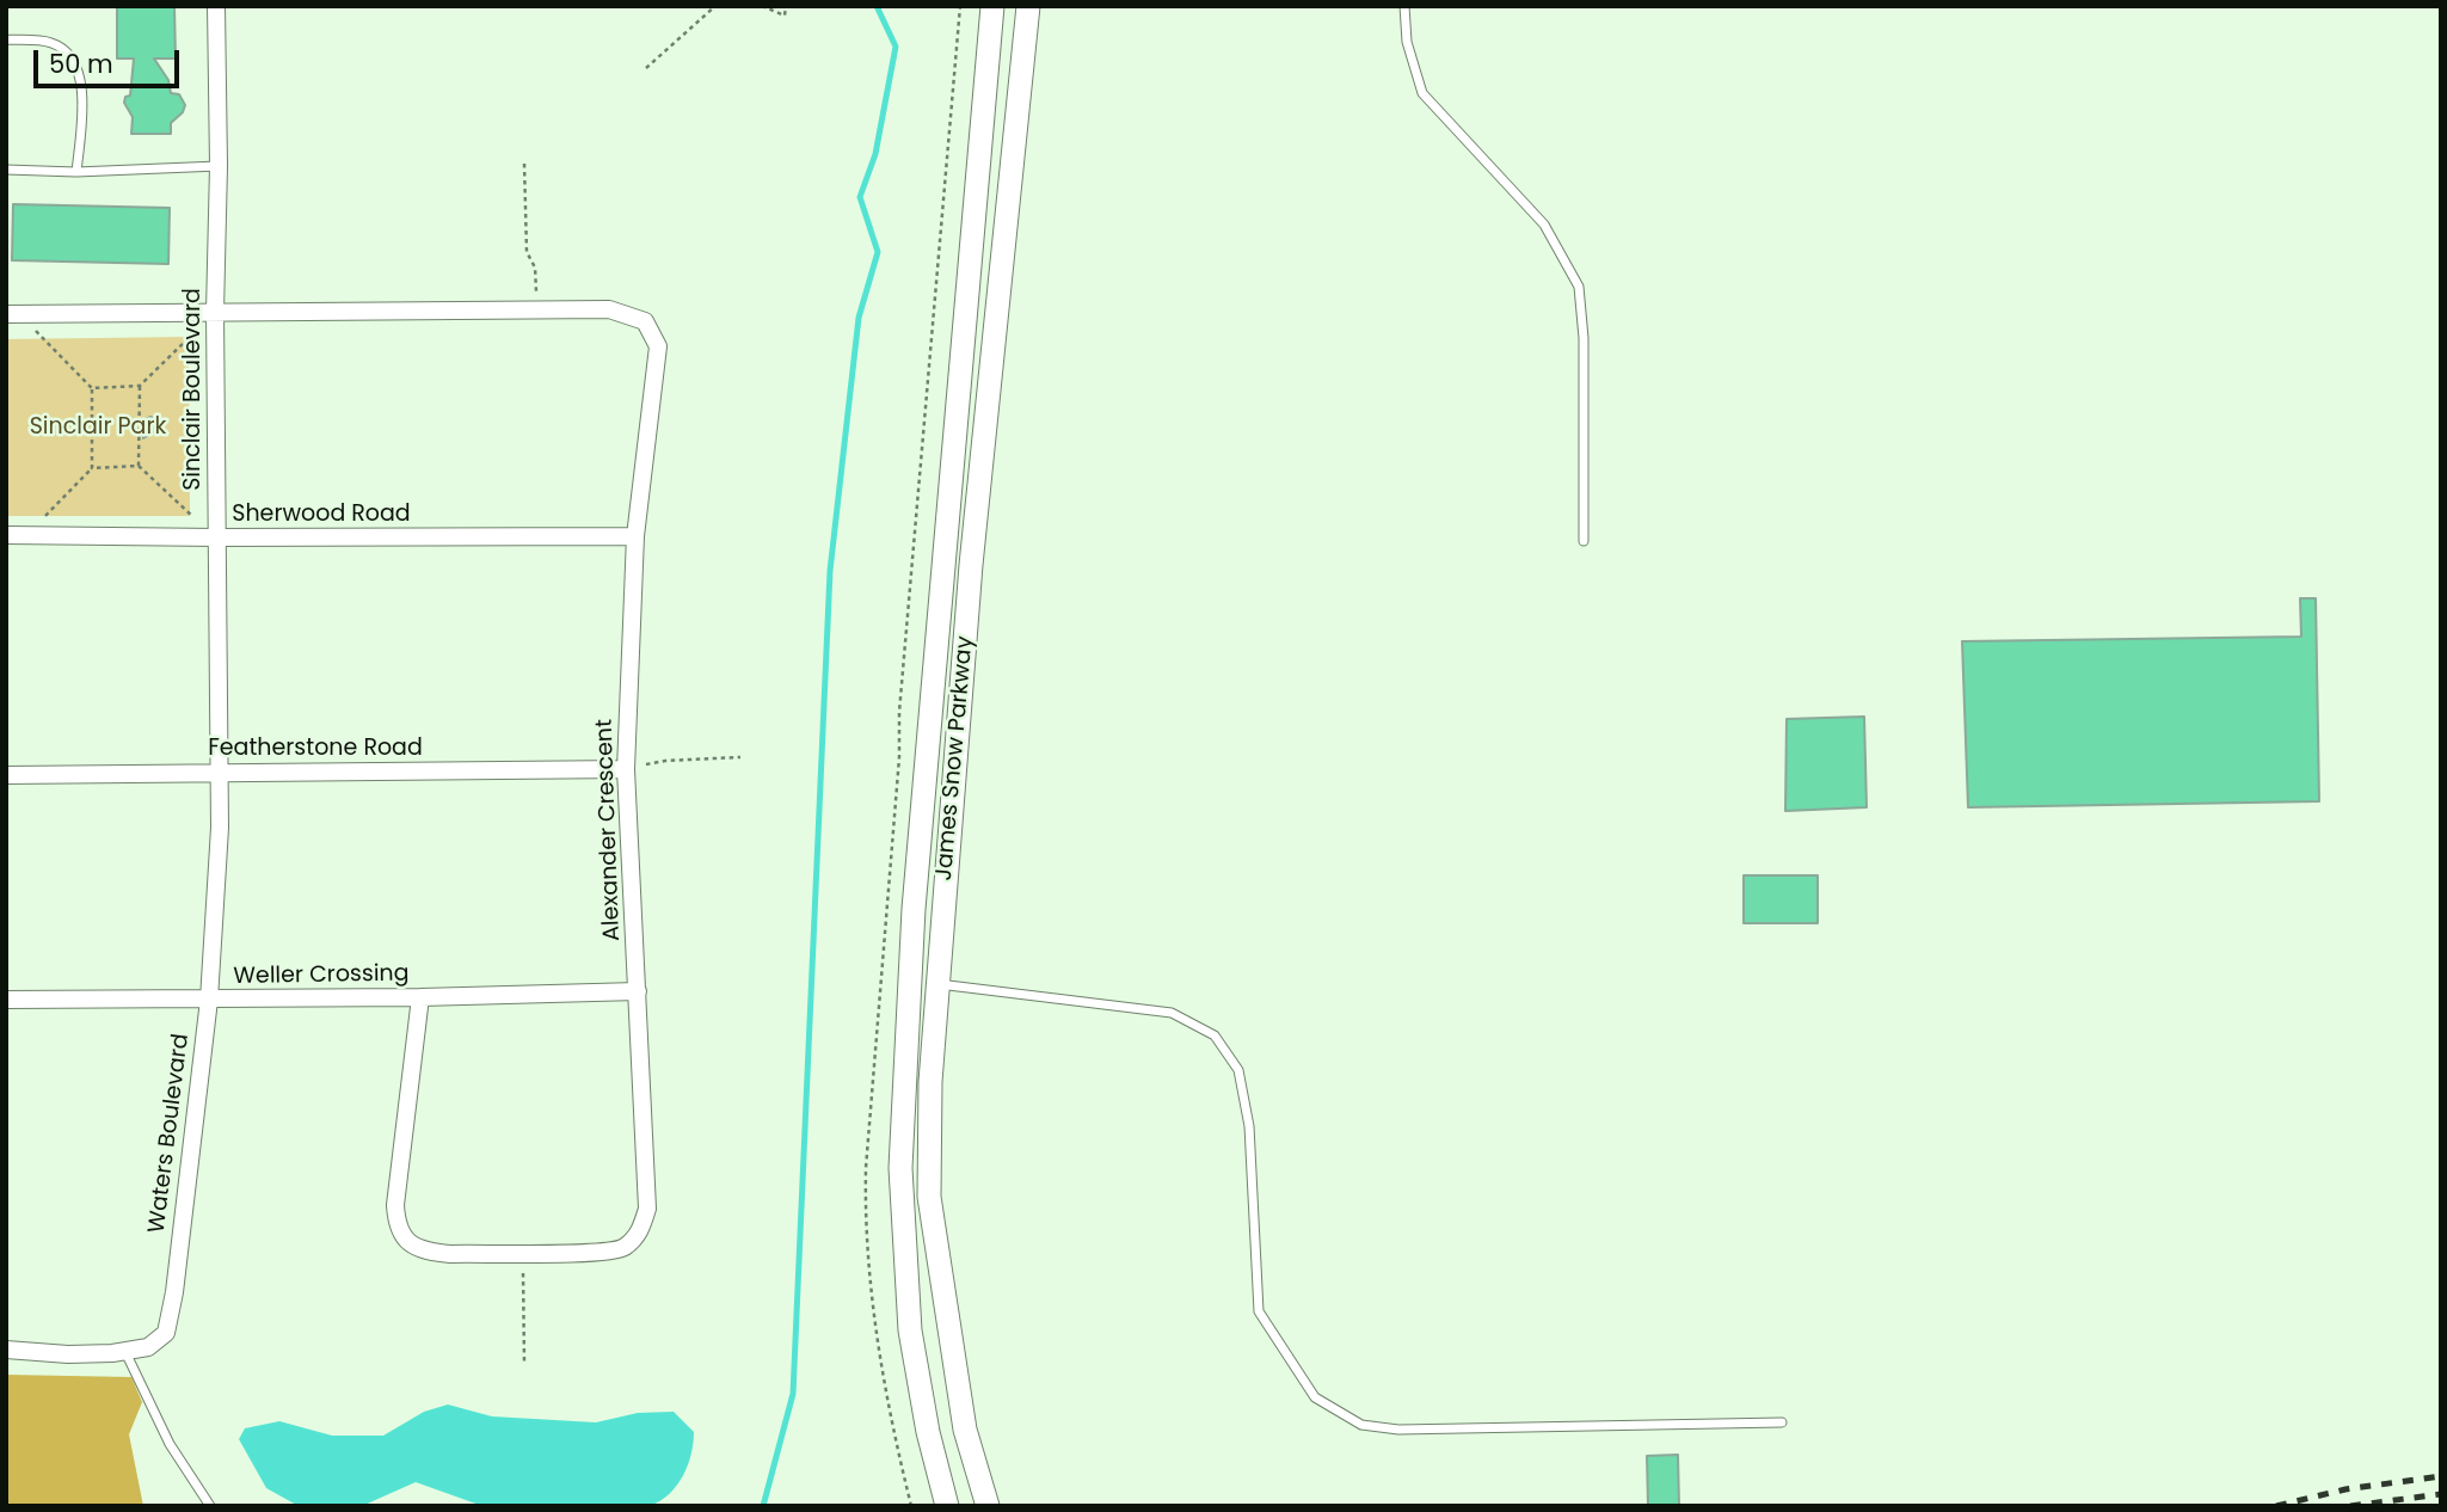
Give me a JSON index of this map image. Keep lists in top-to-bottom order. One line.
{"streets":{"main road":["James Snow Parkway"],"street":["Sinclair Boulevard","Sherwood Road","Featherstone Road","Alexander Crescent","Weller Crossing","Waters Boulevard"]},"crossings":[["Sinclair Boulevard","Sherwood Road"],["Sinclair Boulevard","Featherstone Road"],["Sinclair Boulevard","Alexander Crescent"],["Sinclair Boulevard","Waters Boulevard"],["Sherwood Road","Alexander Crescent"],["Featherstone Road","Alexander Crescent"],["Featherstone Road","Waters Boulevard"],["Alexander Crescent","Weller Crossing"],["Weller Crossing","Waters Boulevard"]],"parks":["Sinclair Park"],"scale_bar":"50 m"}
